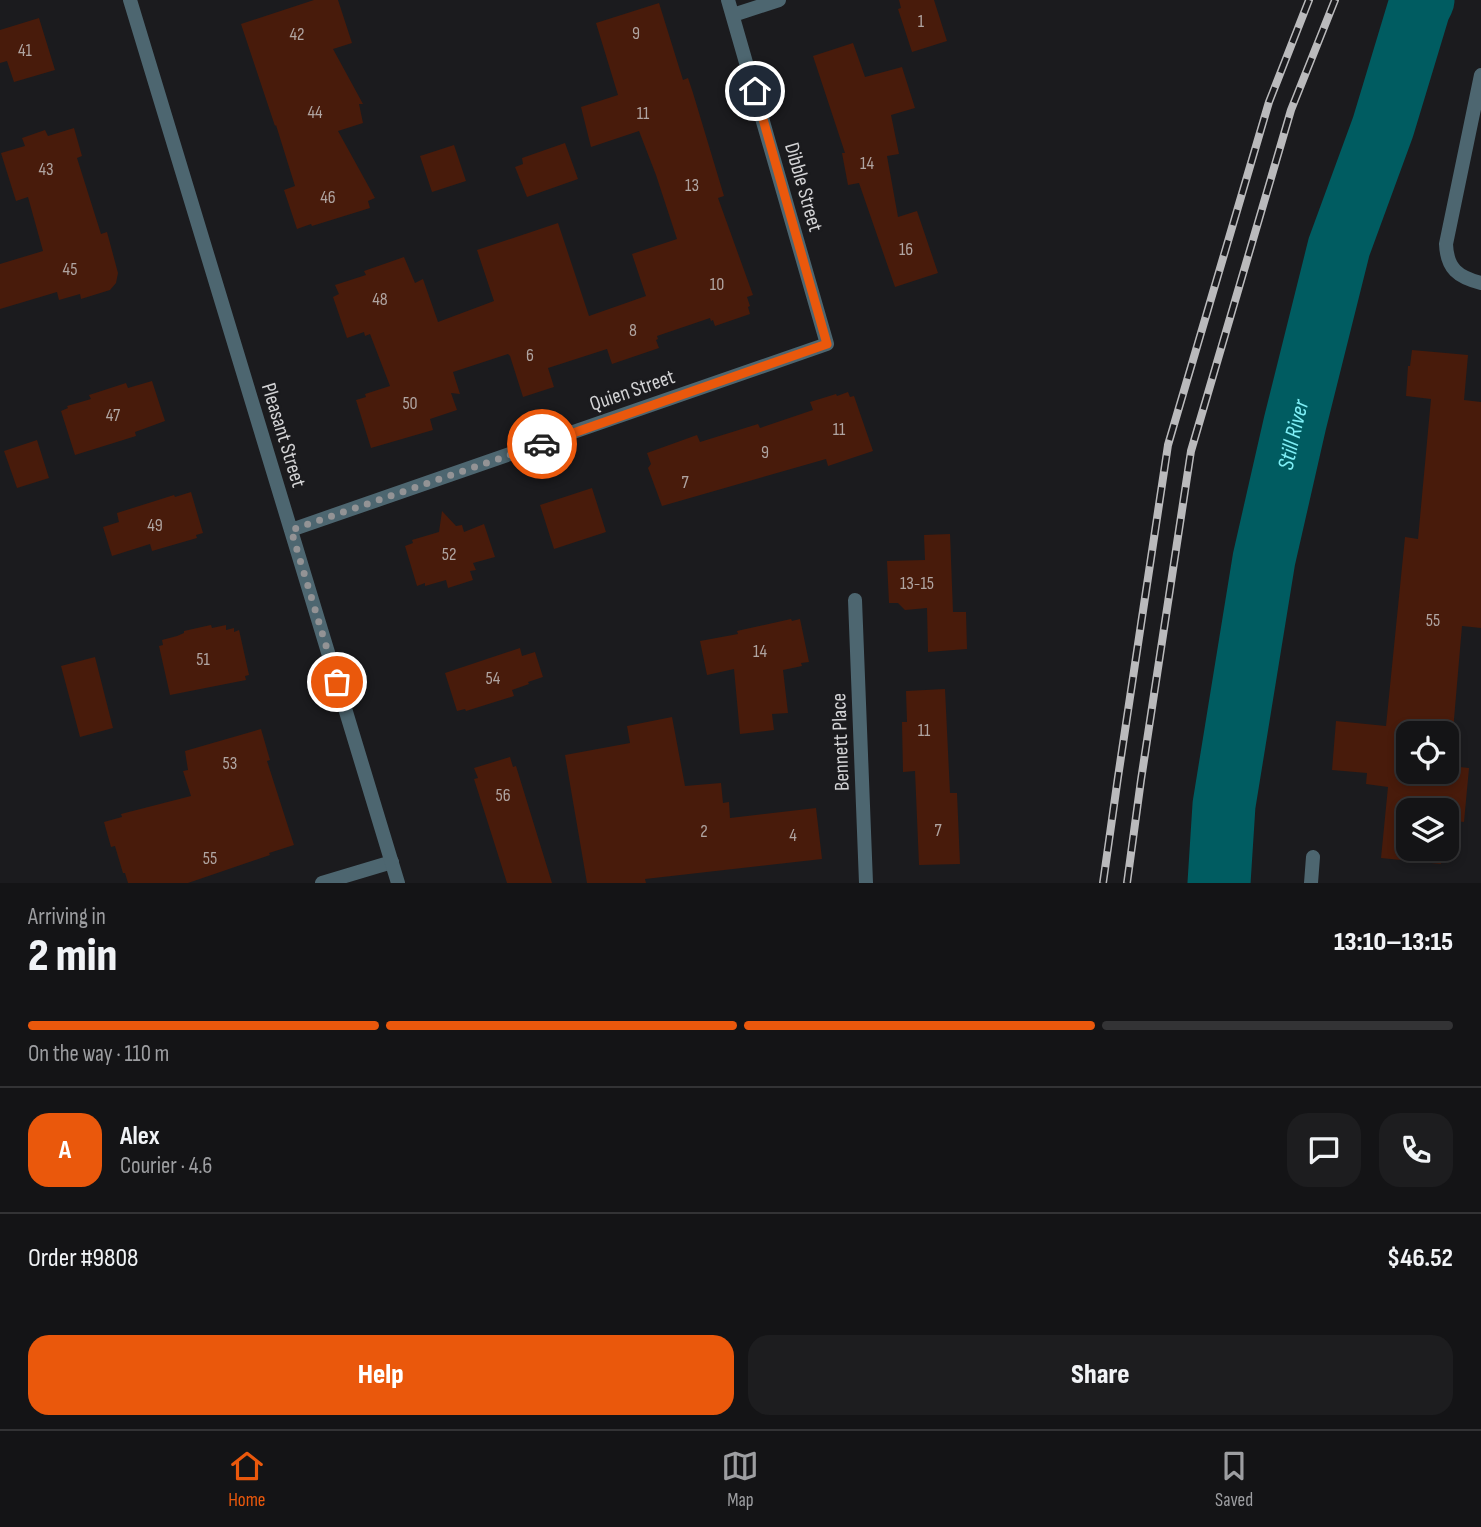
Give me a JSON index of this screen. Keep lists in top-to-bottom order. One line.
{"streets":{"street":["Dibble Street","Quien Street","Pleasant Street","Bennett Place"]},"crossings":[["Dibble Street","Quien Street"],["Quien Street","Pleasant Street"]],"water":["Still River"],"house_numbers":["1","9","42","41","44","11","14","43","13","46","16","45","10","48","8","6","50","47","11","9","7","49","52","13-15","55","14","51","54","11","53","56","7","2","4","55"],"page":{"heading":["2 min","Arriving in","13:10–13:15"],"panel":["Alex","Courier · 4.6","Order #9808","$46.52"],"bar":"On the way · 110 m","round":"A","buttons":["Help","Share"],"tabs":["Home","Map","Saved"]}}
